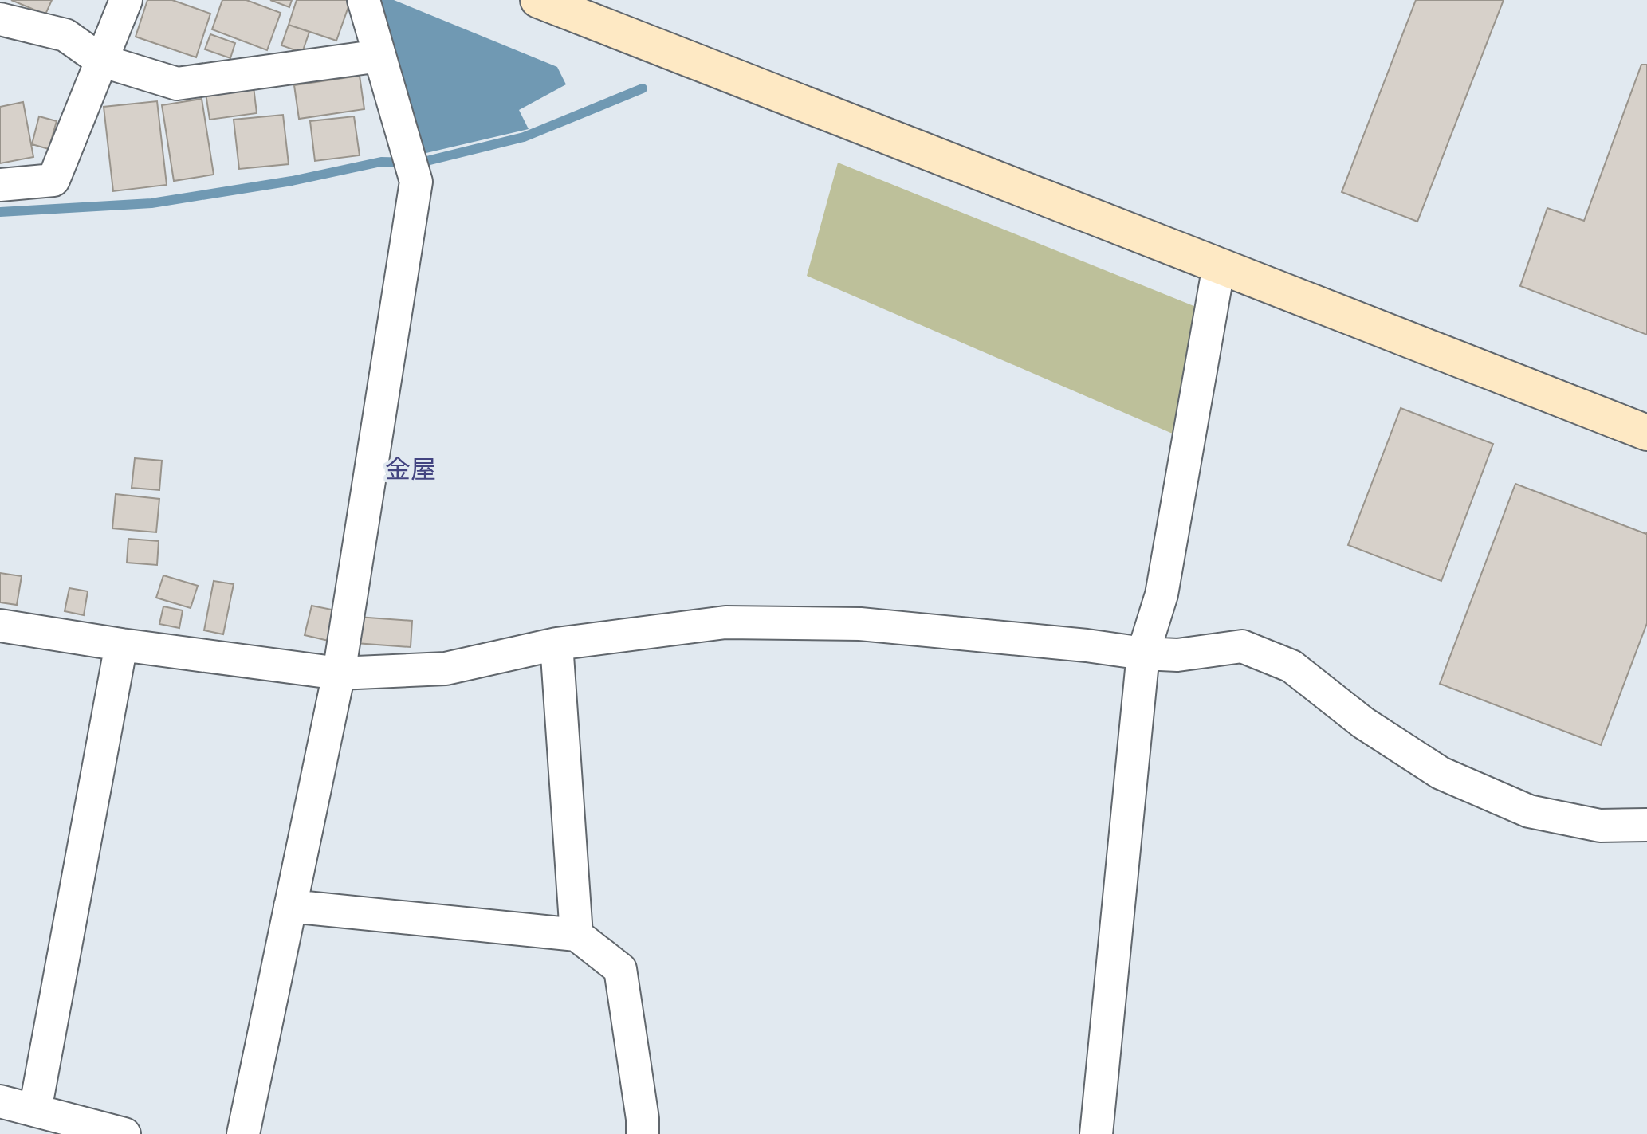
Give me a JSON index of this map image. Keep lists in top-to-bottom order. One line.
{"districts":["金屋"]}
